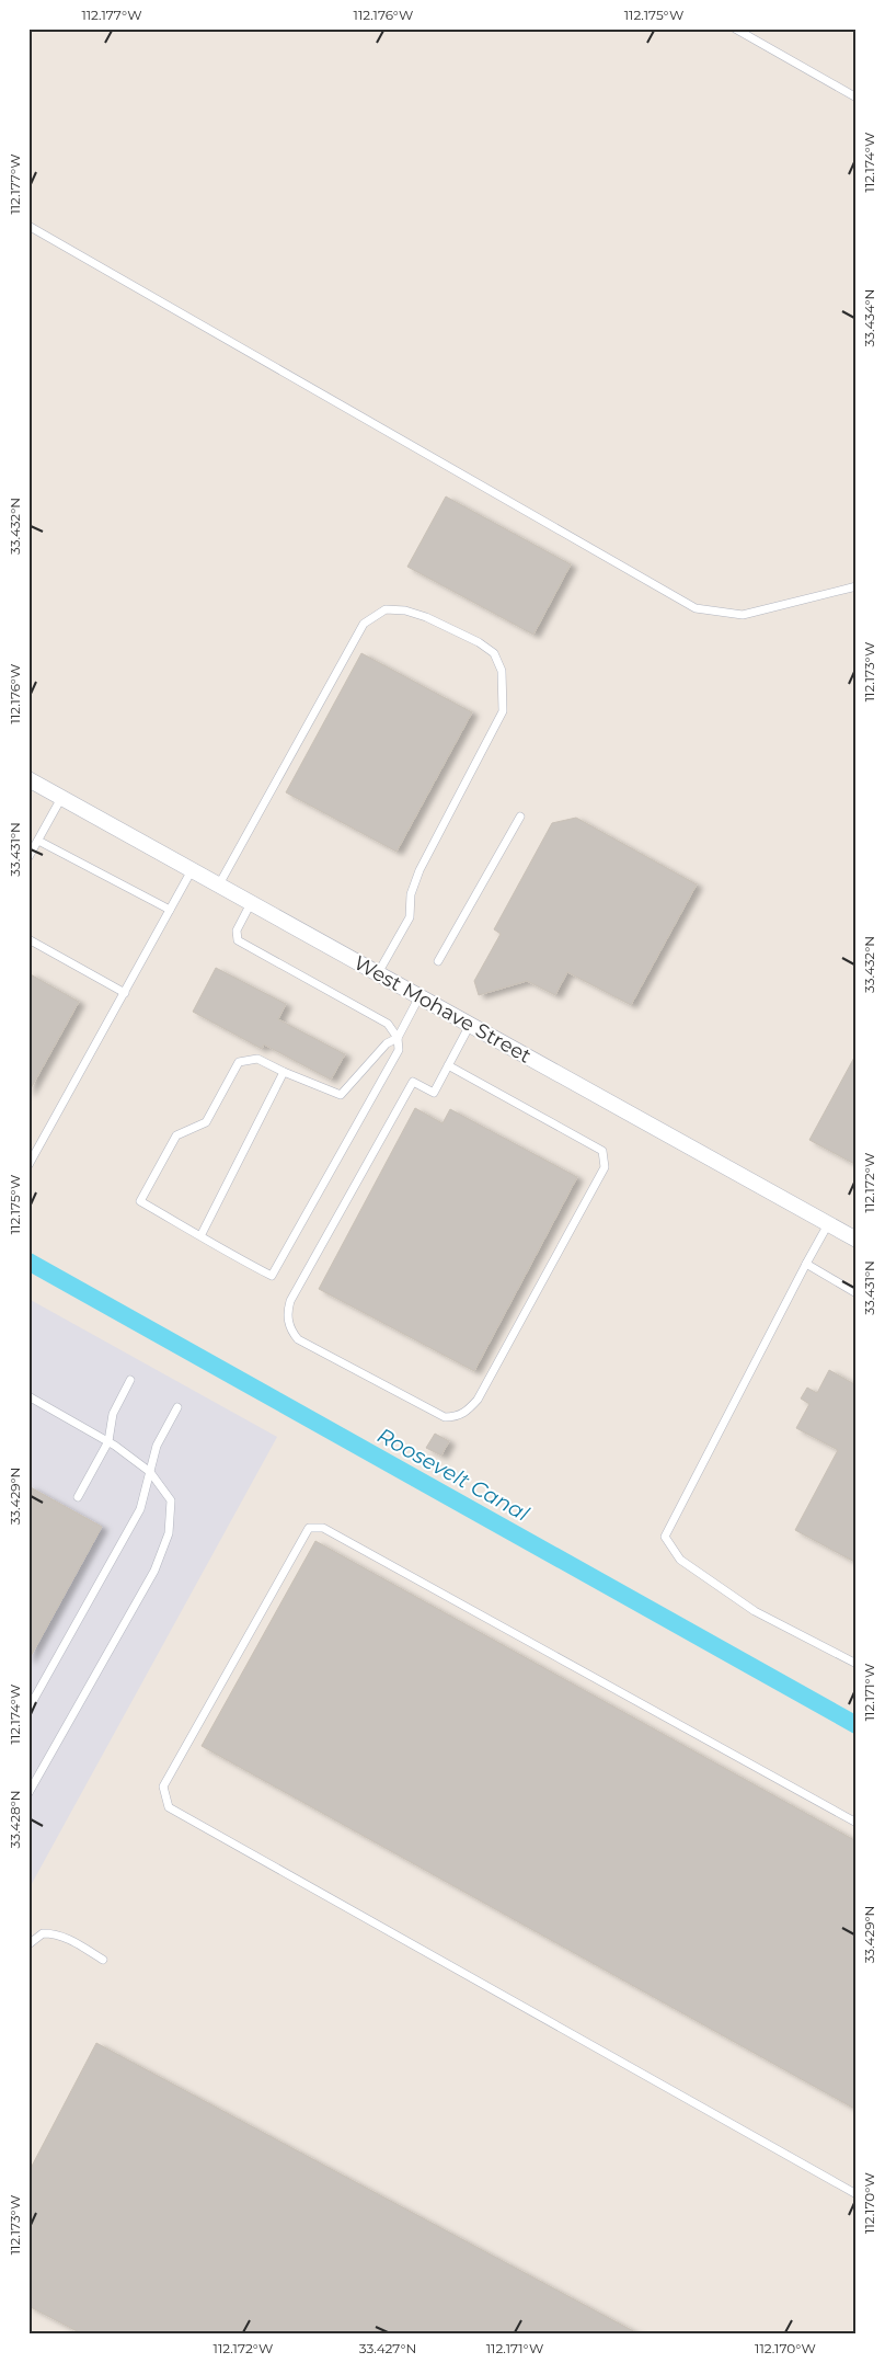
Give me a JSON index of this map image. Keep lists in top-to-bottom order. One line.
{"streets":{"street":["West Mohave Street"]},"water":["Roosevelt Canal"],"coordinates":["112.177°W","112.176°W","112.175°W","112.174°W","33.434°N","33.432°N","112.173°W","33.431°N","112.172°W","33.429°N","112.171°W","33.428°N","112.170°W","33.427°N"]}
